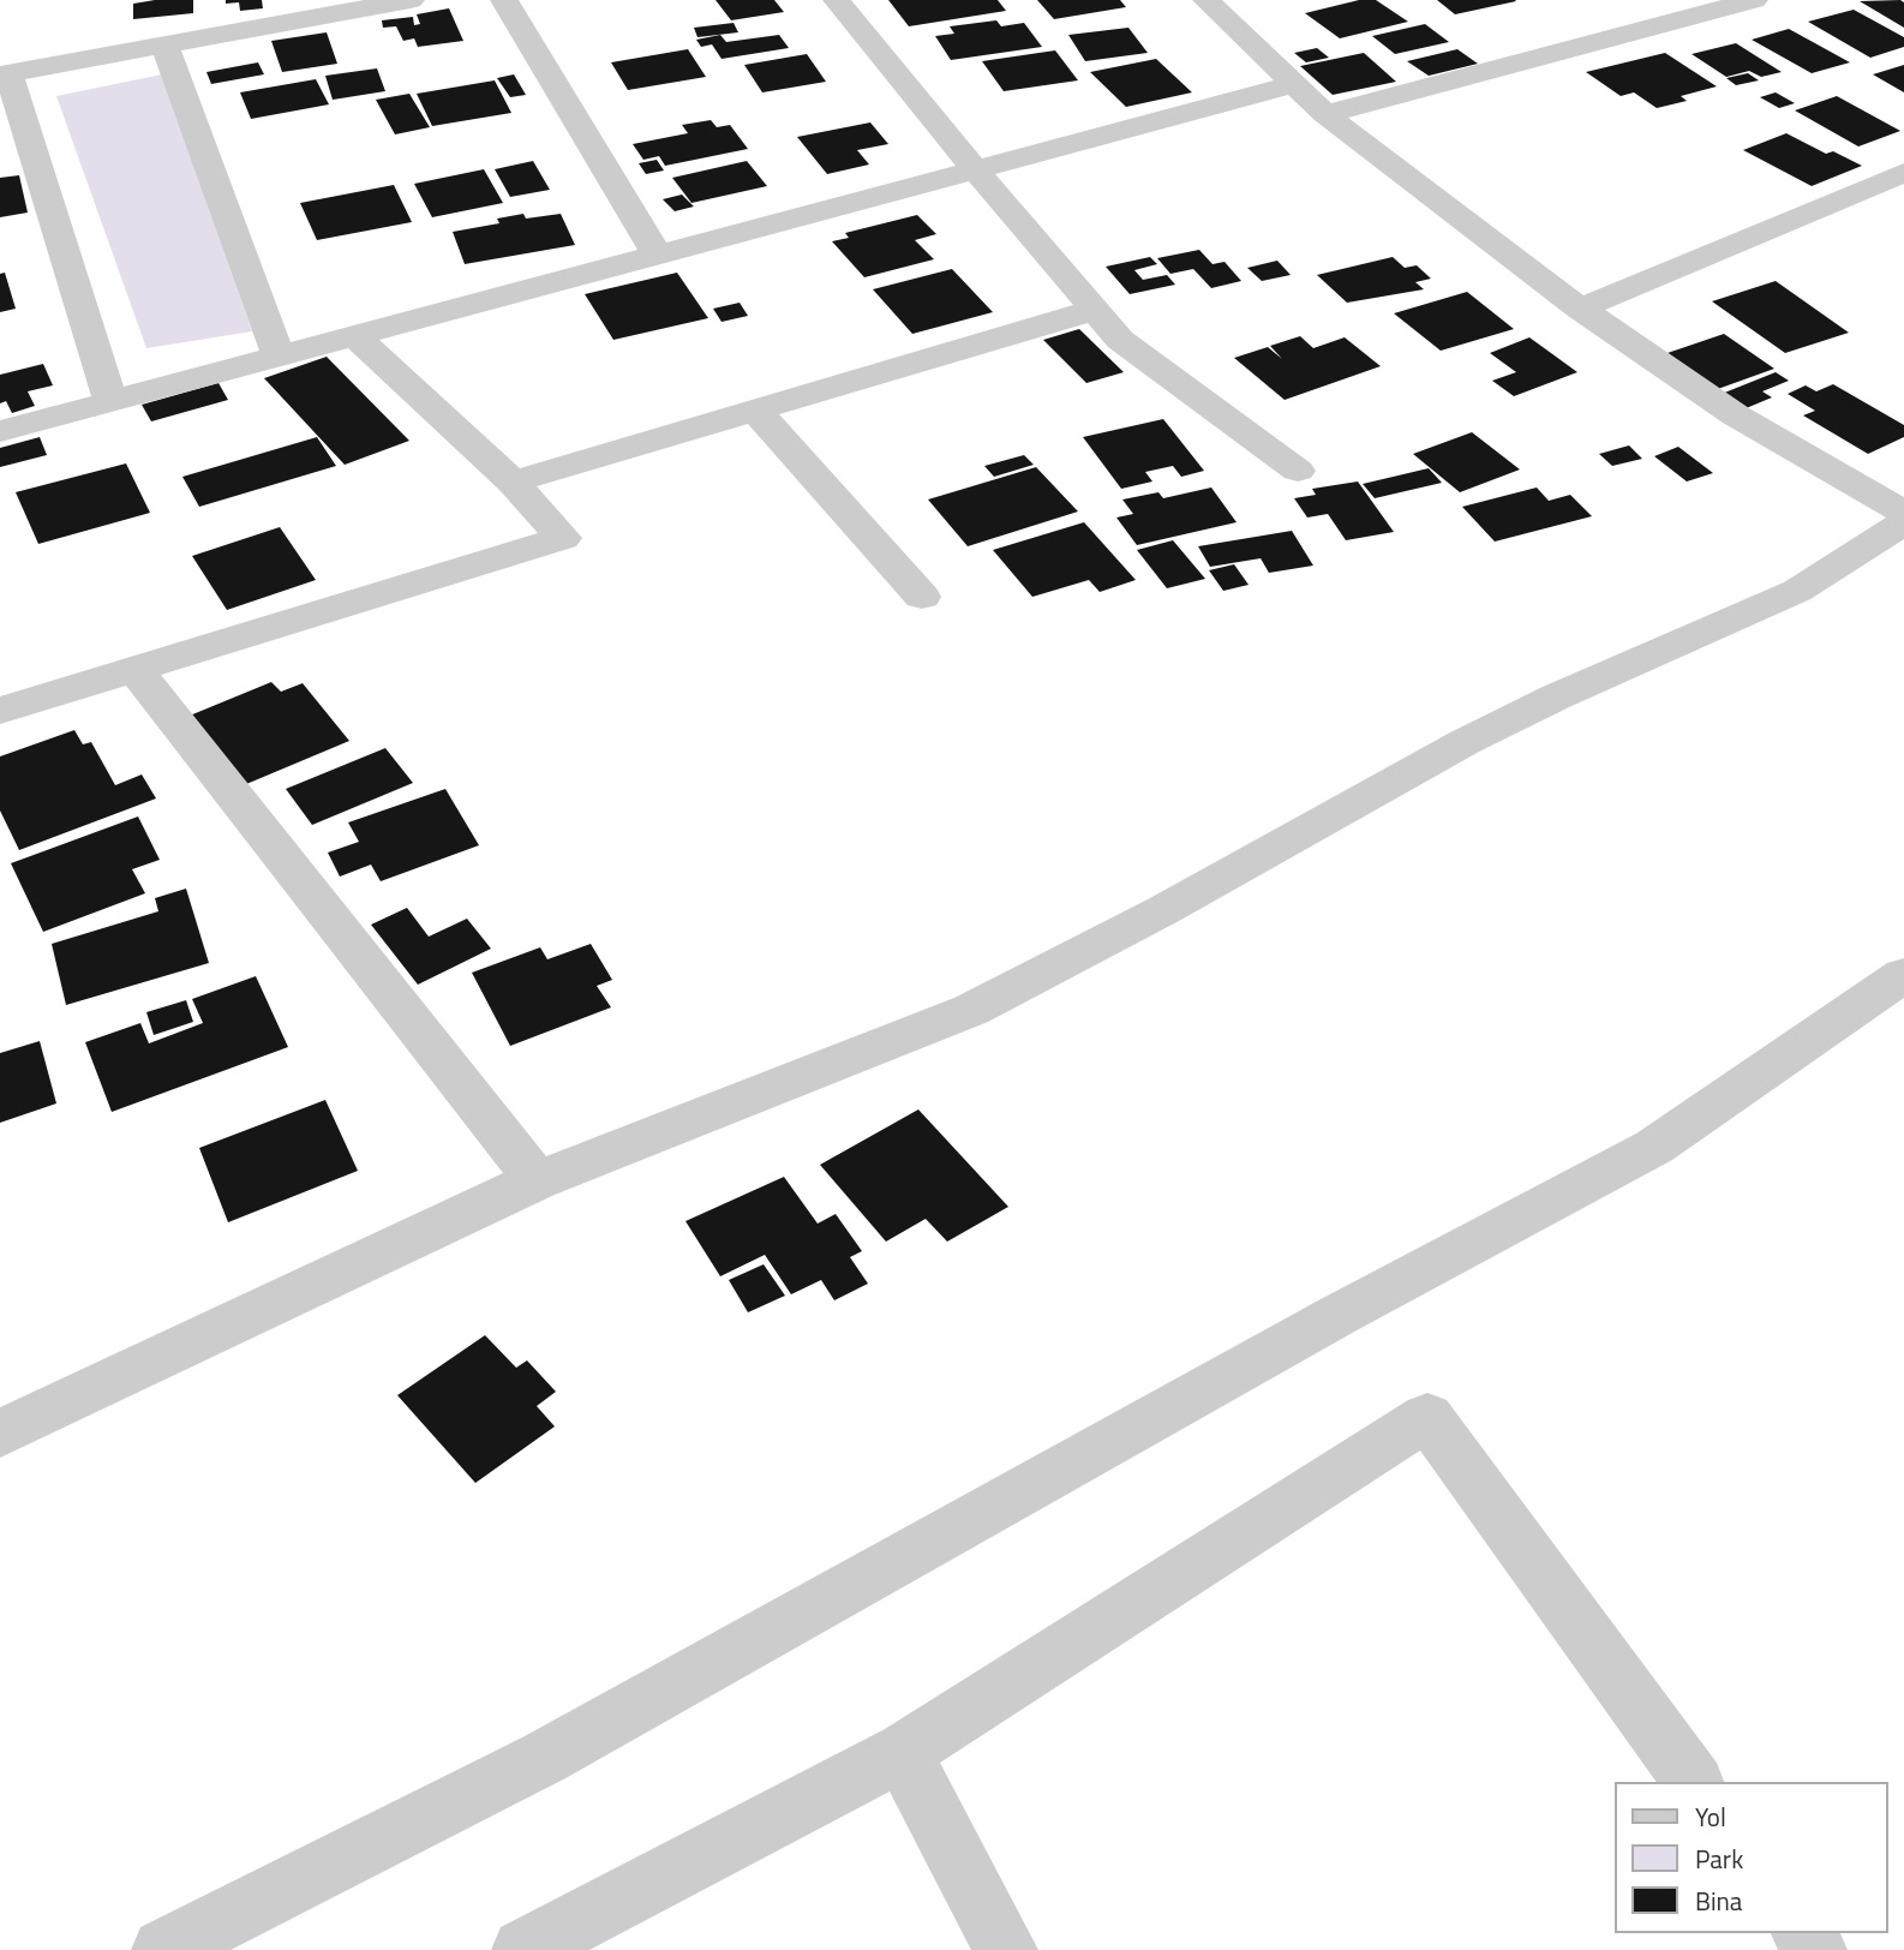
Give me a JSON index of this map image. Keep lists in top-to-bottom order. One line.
{"legend":["Yol","Park","Bina"]}
